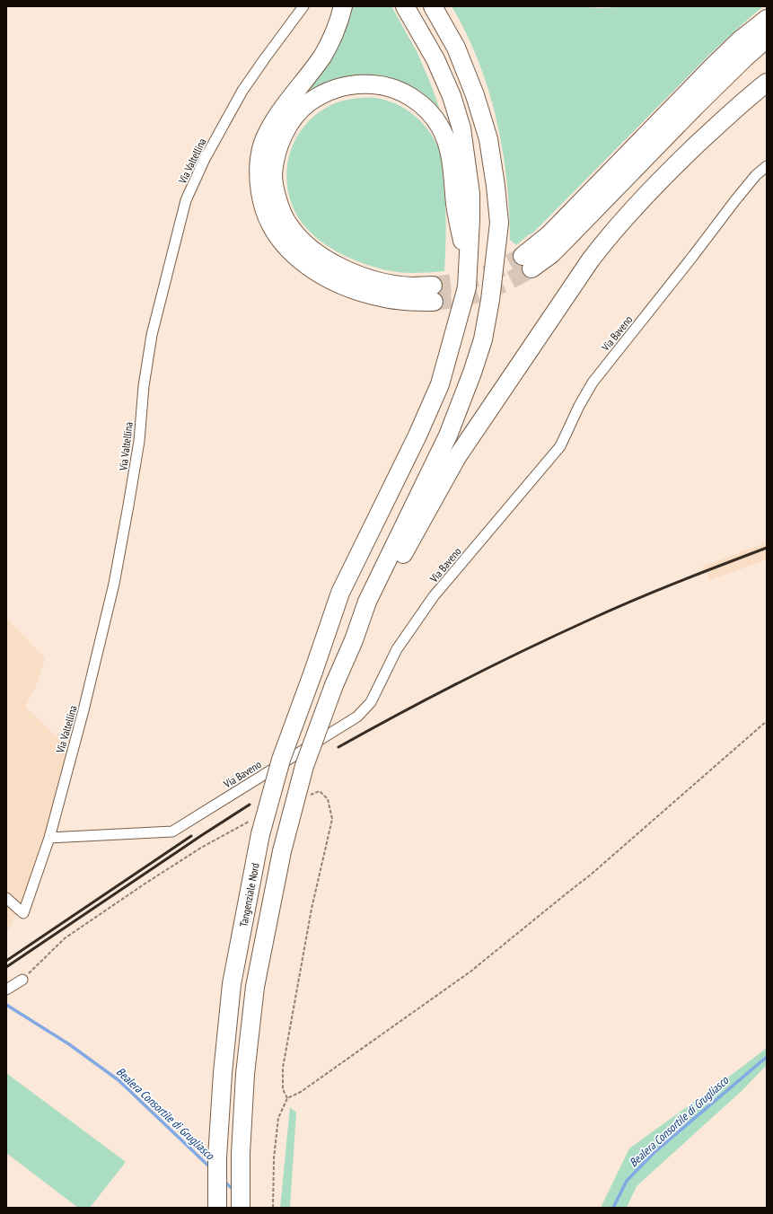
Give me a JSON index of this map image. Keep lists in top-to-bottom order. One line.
{"streets":{"highway":["Tangenziale Nord"],"street":["Via Valtellina","Via Baveno"]},"crossings":[["Via Valtellina","Via Baveno"]],"water":["Bealera Consortile di Grugliasco"]}
